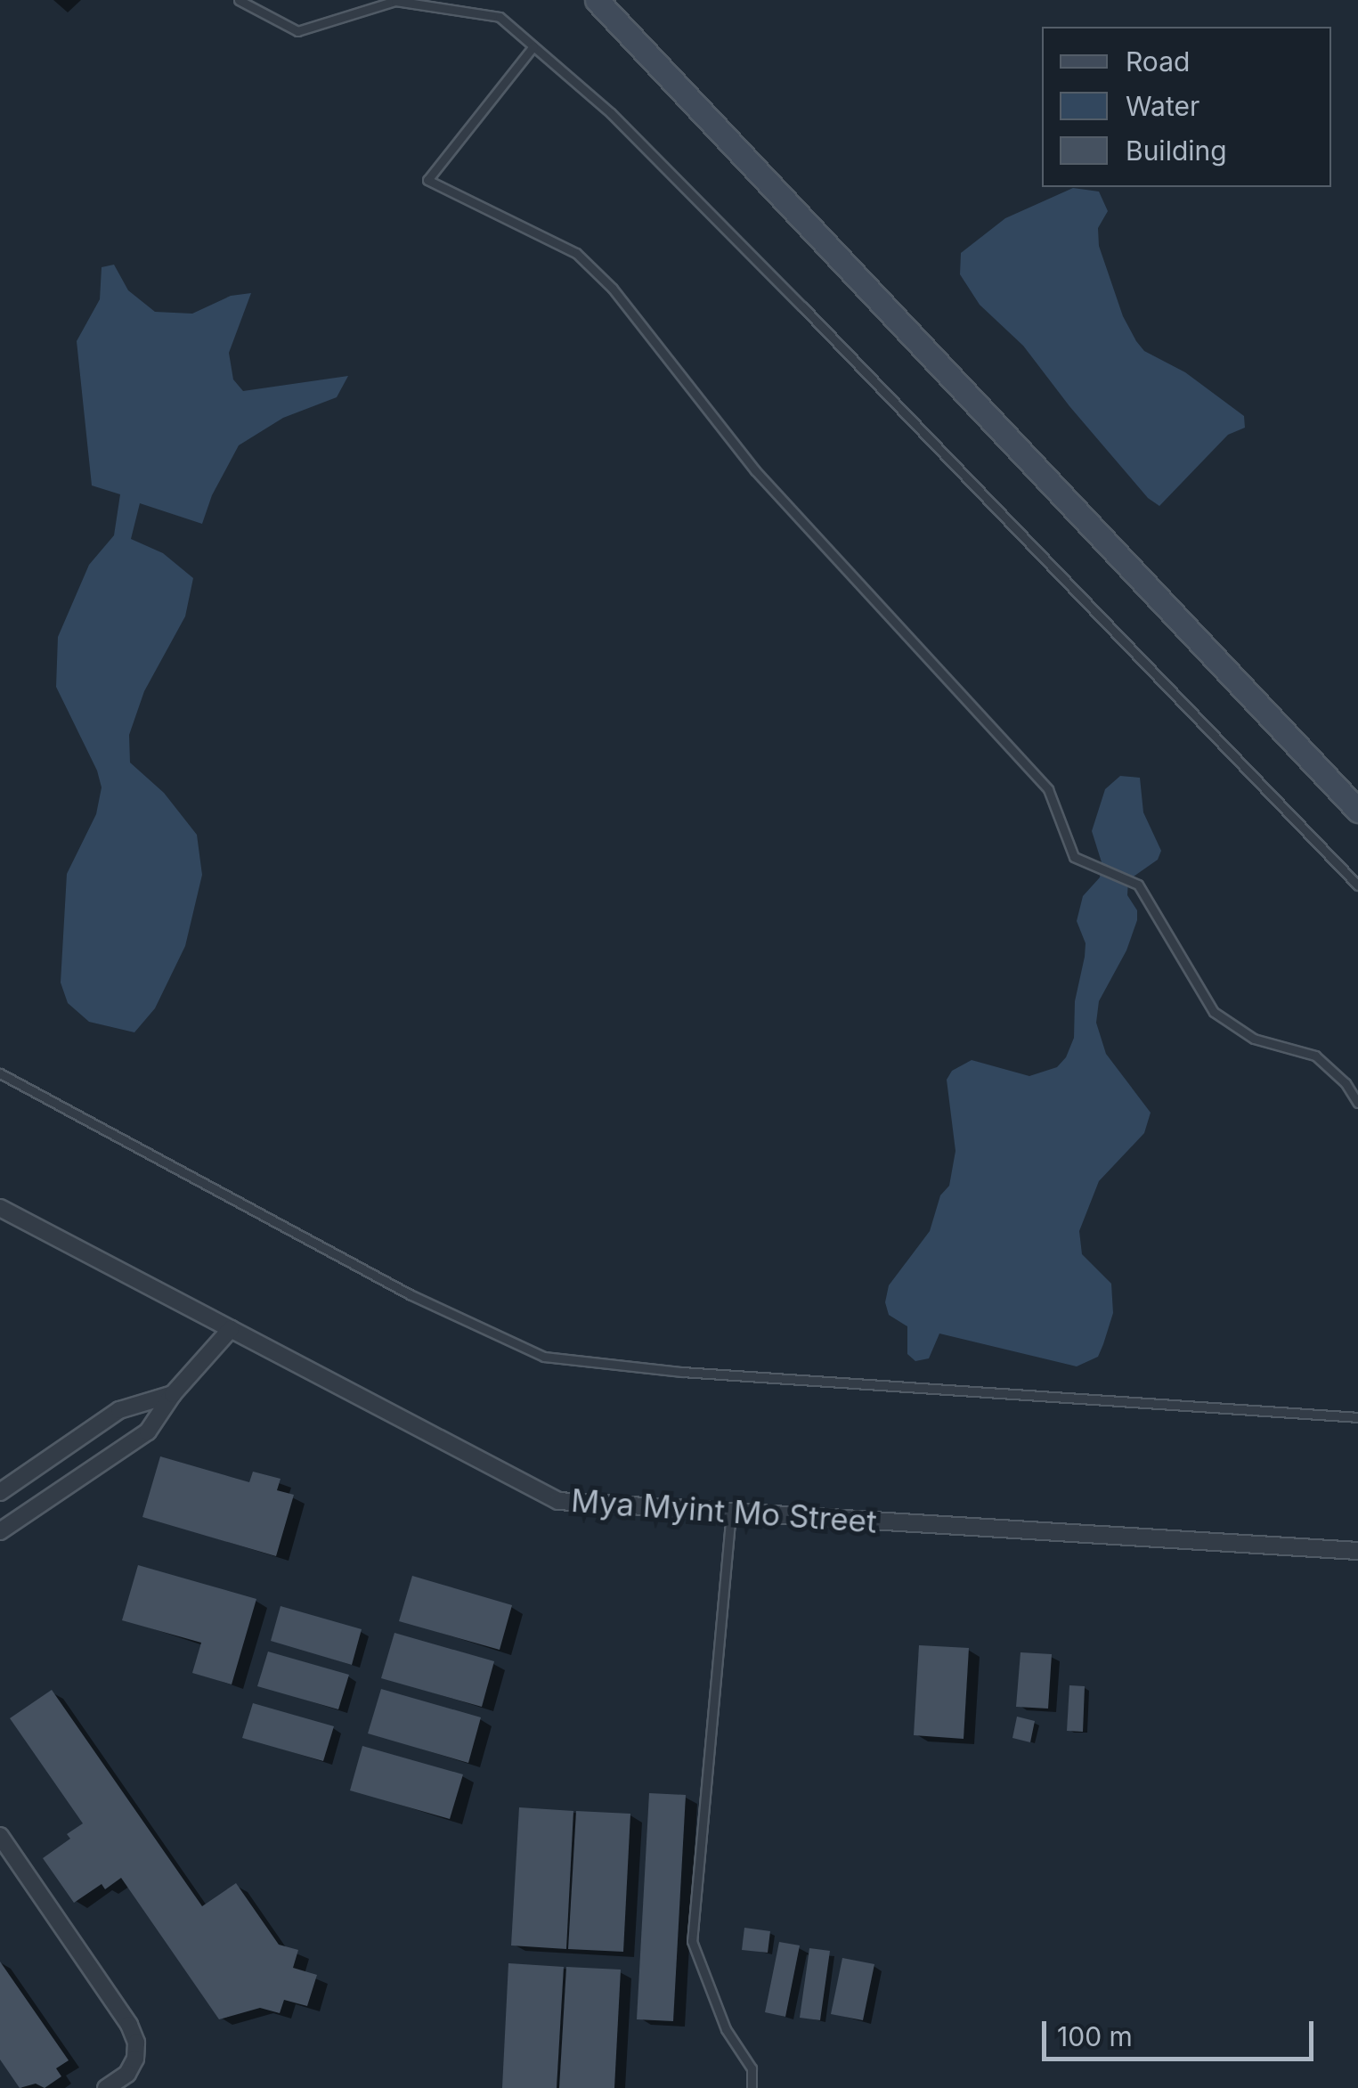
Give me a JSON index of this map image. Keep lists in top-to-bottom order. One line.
{"streets":{"street":["Mya Myint Mo Street"]},"legend":["Road","Water","Building"],"scale_bar":"100 m"}
